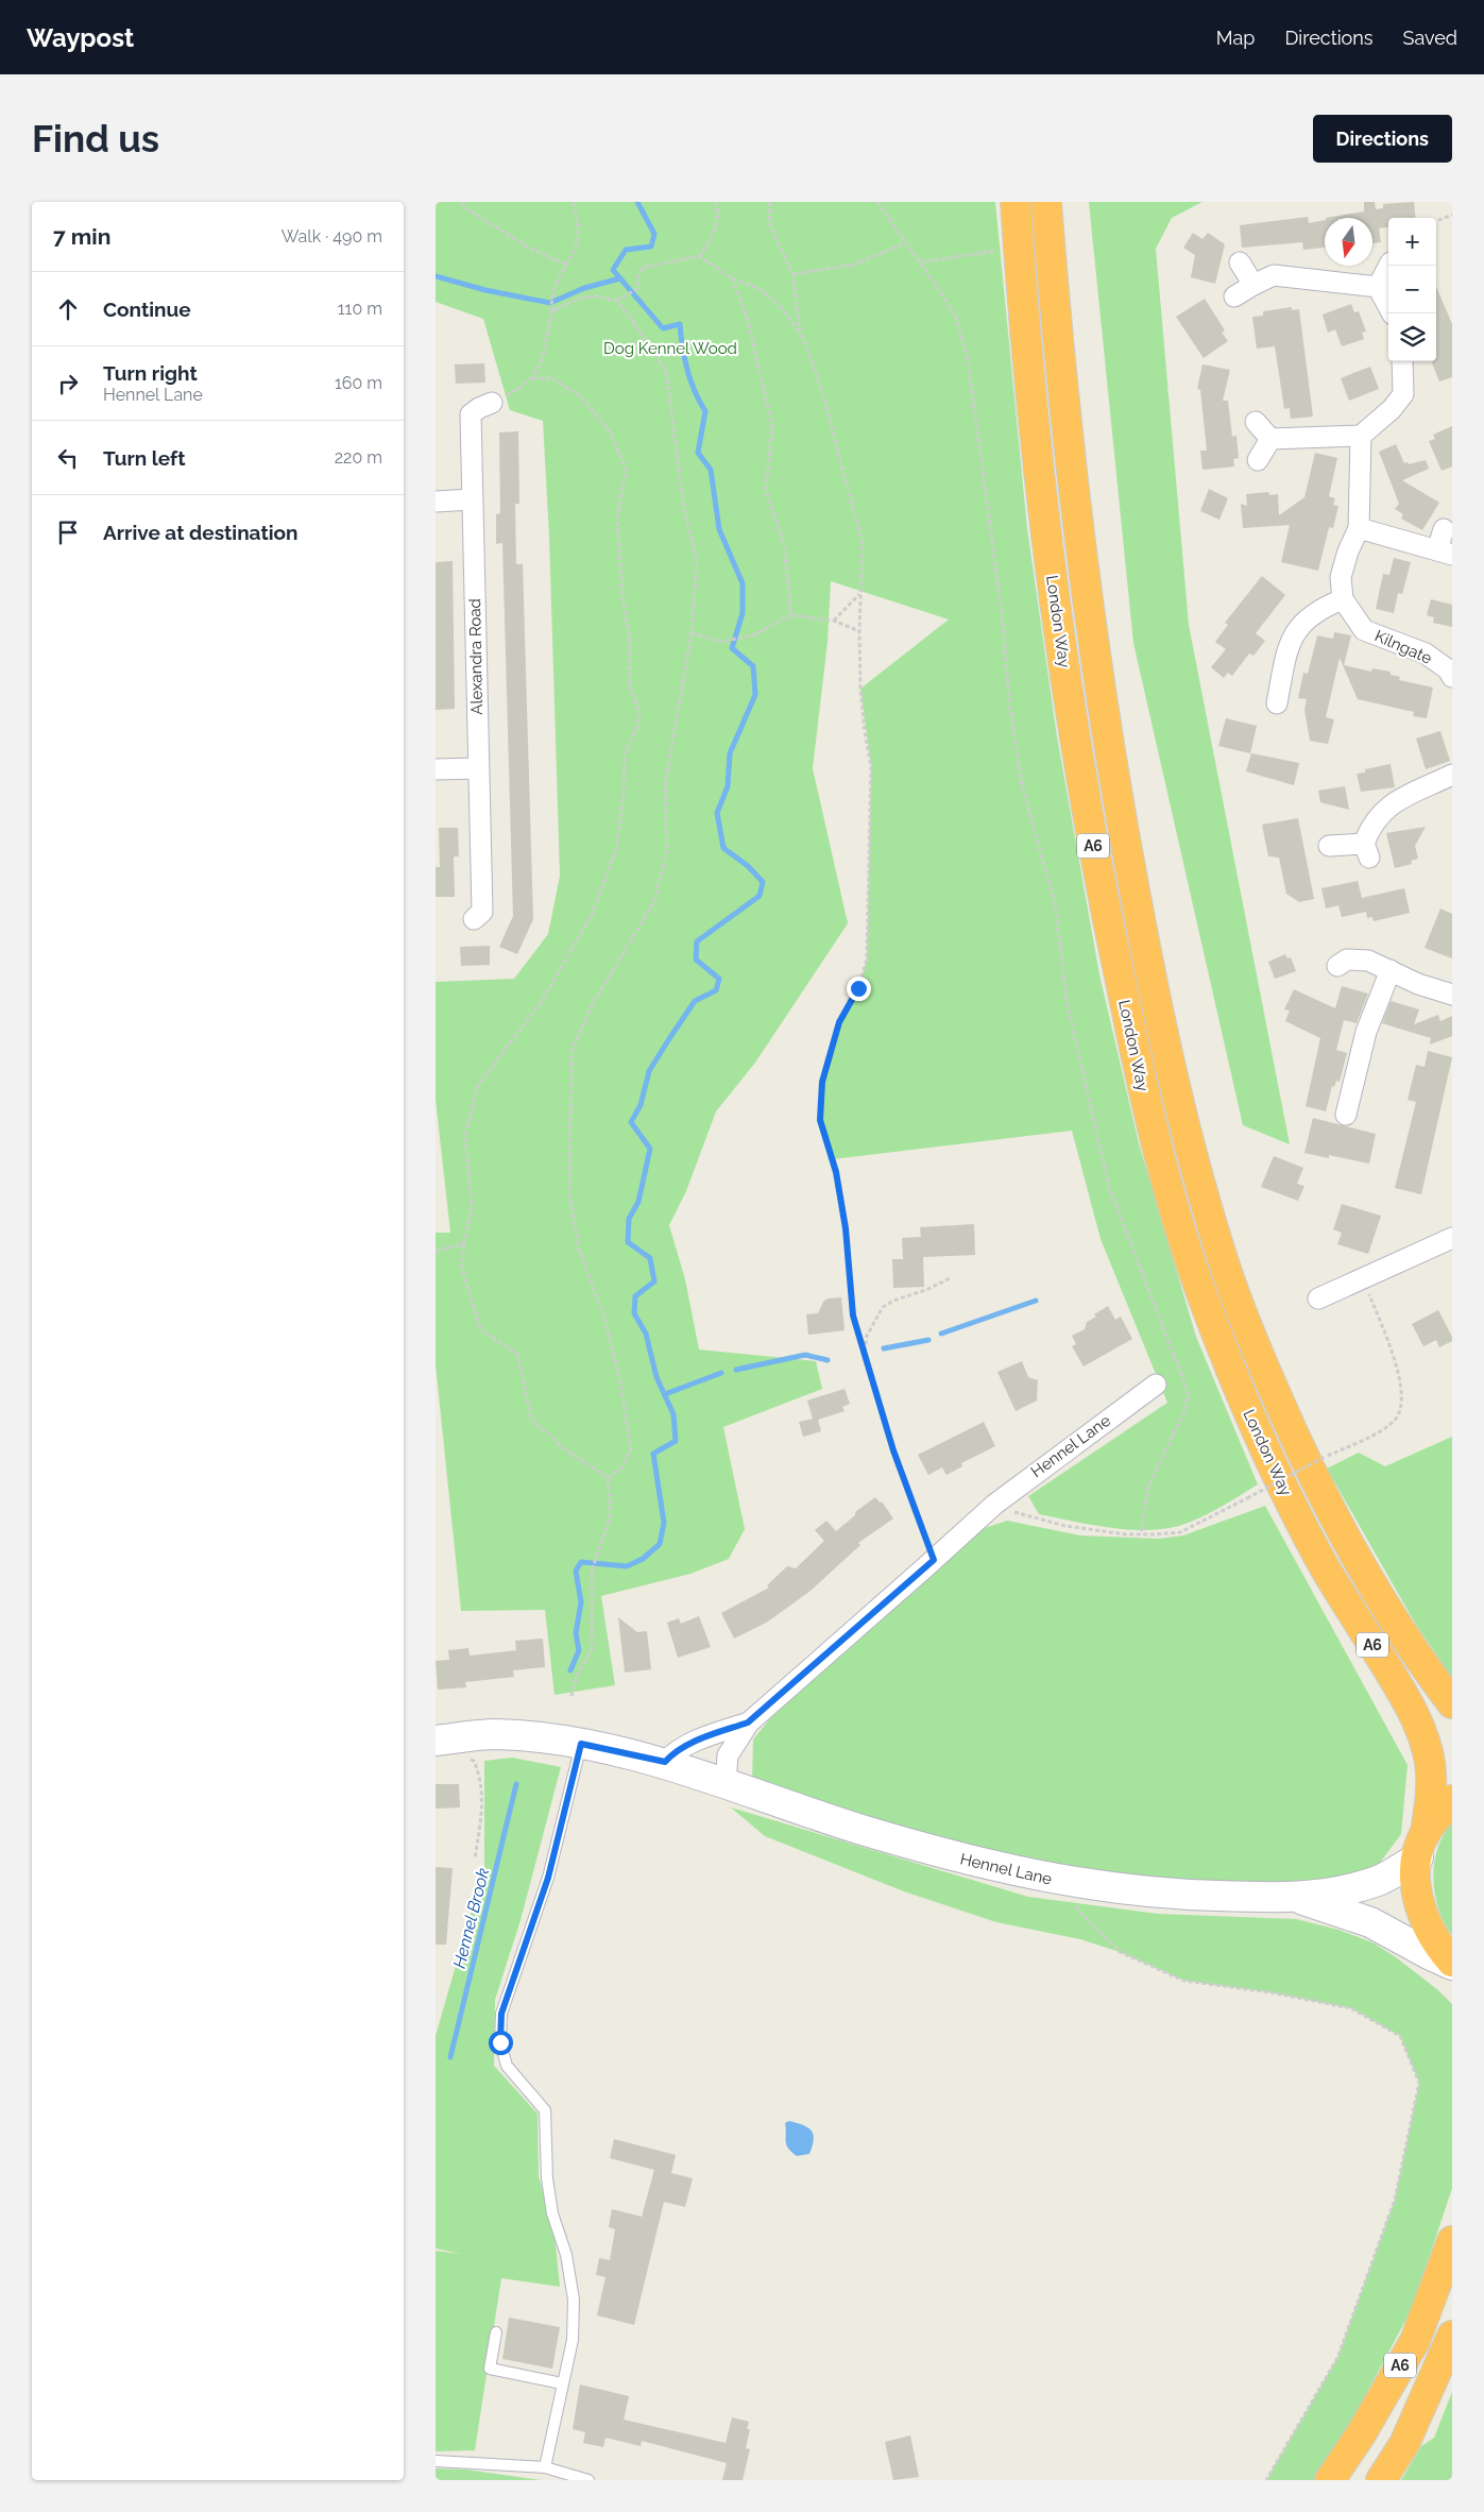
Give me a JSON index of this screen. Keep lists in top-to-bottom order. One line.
{"streets":{"highway":["London Way","A6"],"main road":["Hennel Lane"],"street":["Kilngate","Alexandra Road"]},"crossings":[["London Way","A6"],["London Way","Hennel Lane"],["A6","Hennel Lane"]],"water":["Hennel Brook"],"parks":["Dog Kennel Wood"],"north":"bottom","page":{"header":"Waypost","nav":["Map","Directions","Saved"],"buttons":"Directions","title":"Find us","heading":["7 min","Walk · 490 m"],"map_buttons":["+","−"],"list":[["Continue","110 m"],["Turn right","Hennel Lane","160 m"],["Turn left","220 m"],"Arrive at destination"]}}
